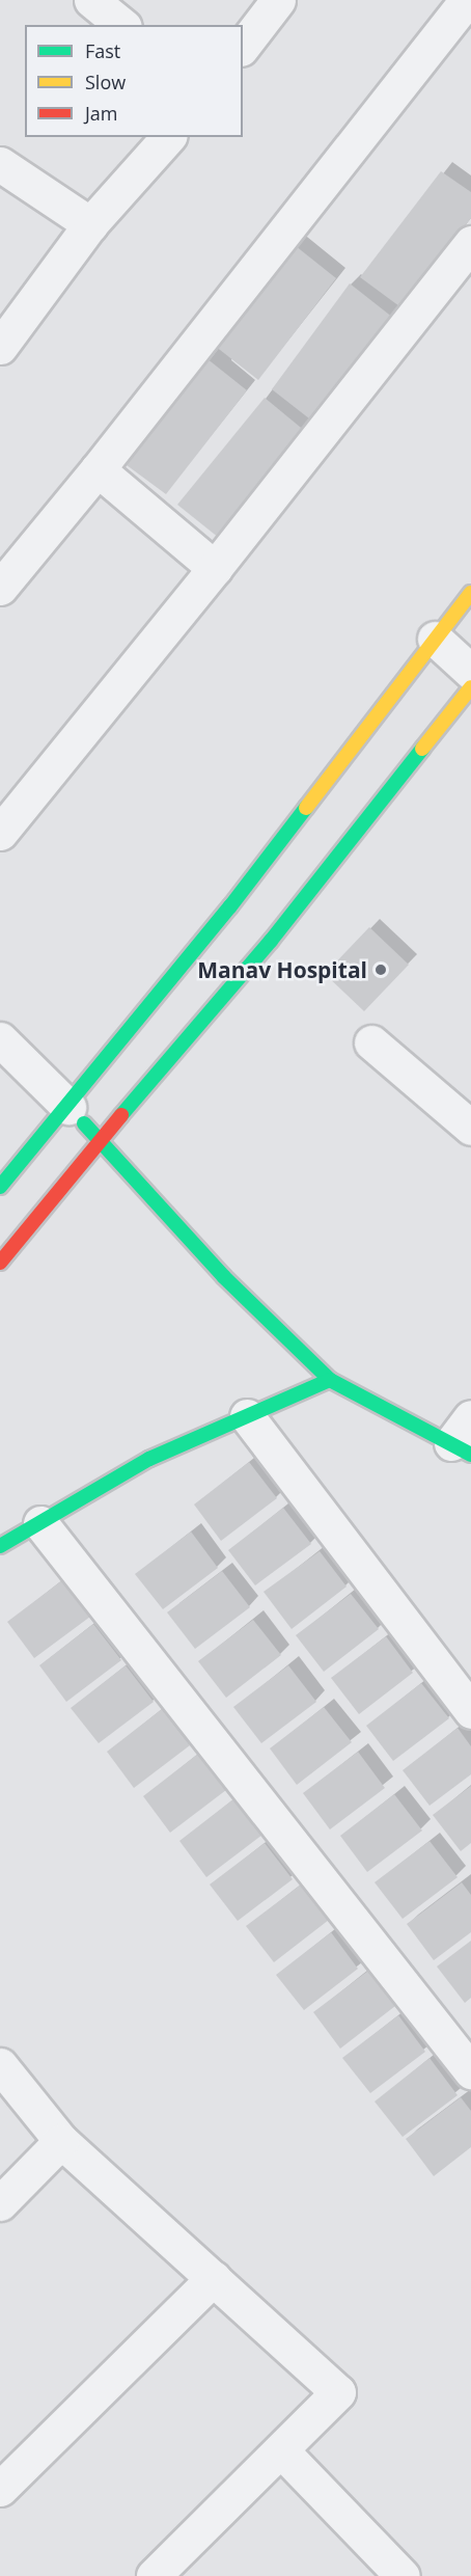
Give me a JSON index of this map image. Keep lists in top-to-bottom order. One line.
{"places":["Manav Hospital"],"legend":["Fast","Slow","Jam"]}
